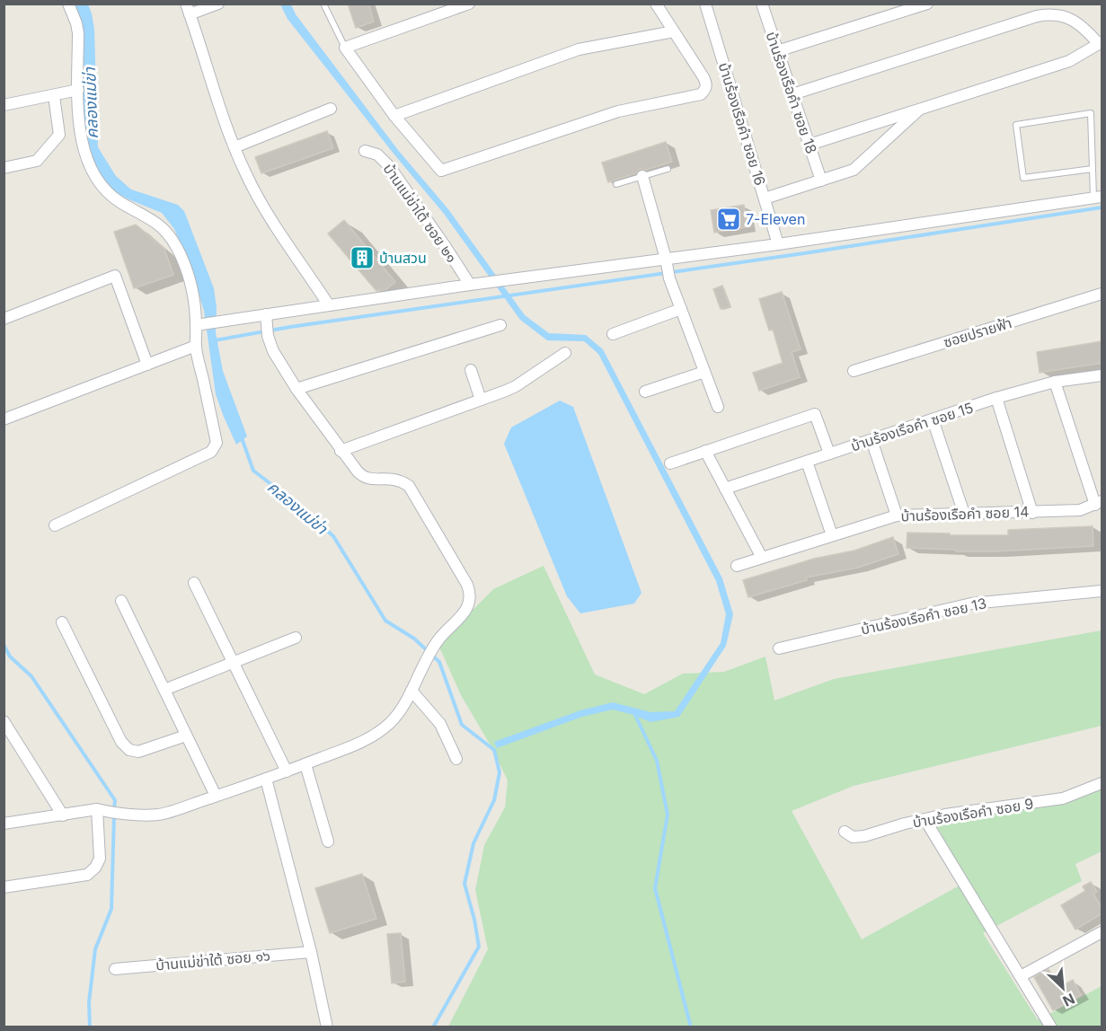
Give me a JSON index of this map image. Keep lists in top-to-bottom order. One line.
{"streets":{"street":["บ้านร้องเรือคำ ซอย 18","บ้านร้องเรือคำ ซอย 16","บ้านแม่ข่าใต้ ซอย ๒๑","ซอยปรายฟ้า","บ้านร้องเรือคำ ซอย 15","บ้านร้องเรือคำ ซอย 14","บ้านร้องเรือคำ ซอย 13","บ้านร้องเรือคำ ซอย 9","บ้านแม่ข่าใต้ ซอย ๑๖"]},"water":["คลองแม่ข่า"],"places":{"supermarket":["7-Eleven"],"building":["บ้านสวน"]},"north":"bottom right"}
